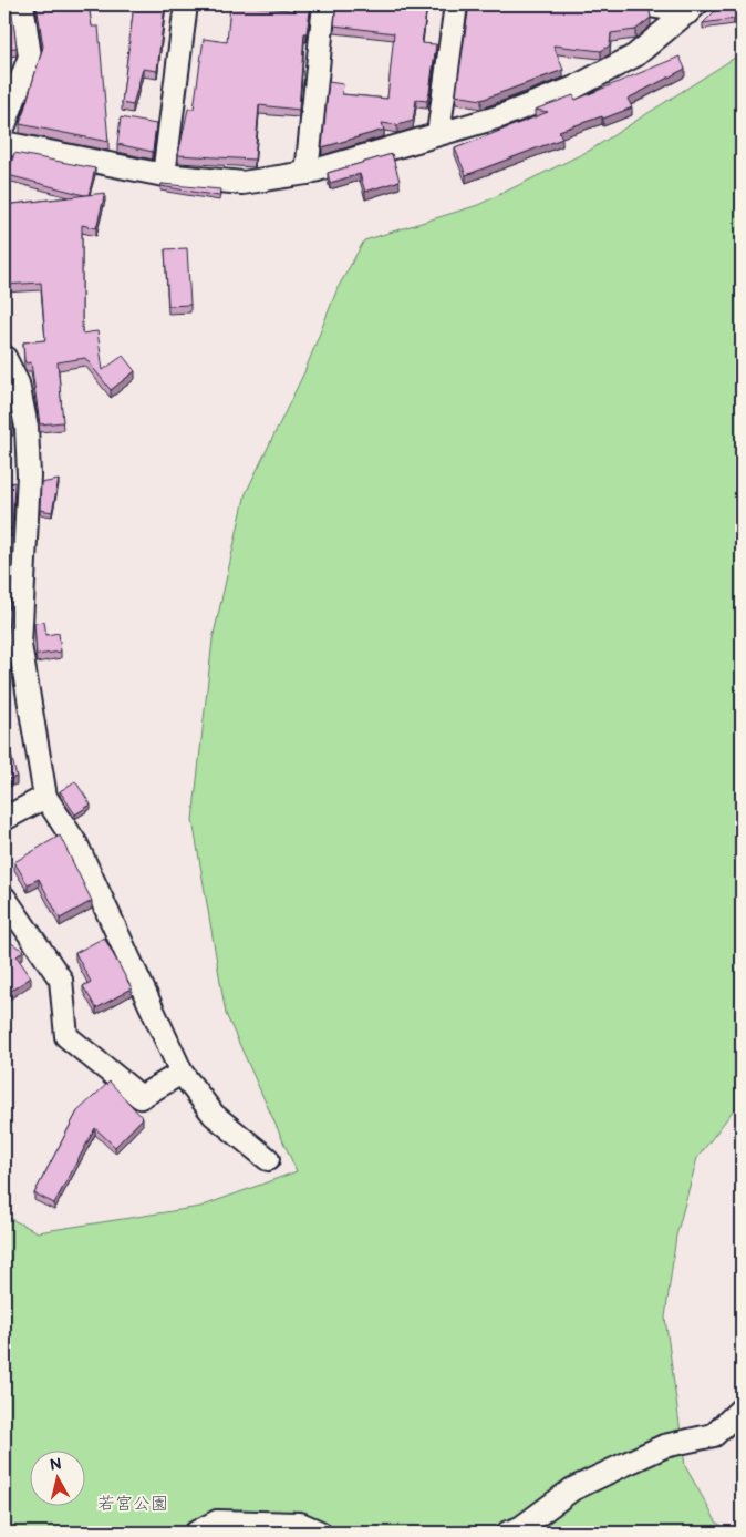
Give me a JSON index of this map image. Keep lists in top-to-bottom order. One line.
{"parks":["若宮公園"],"north":"top"}
